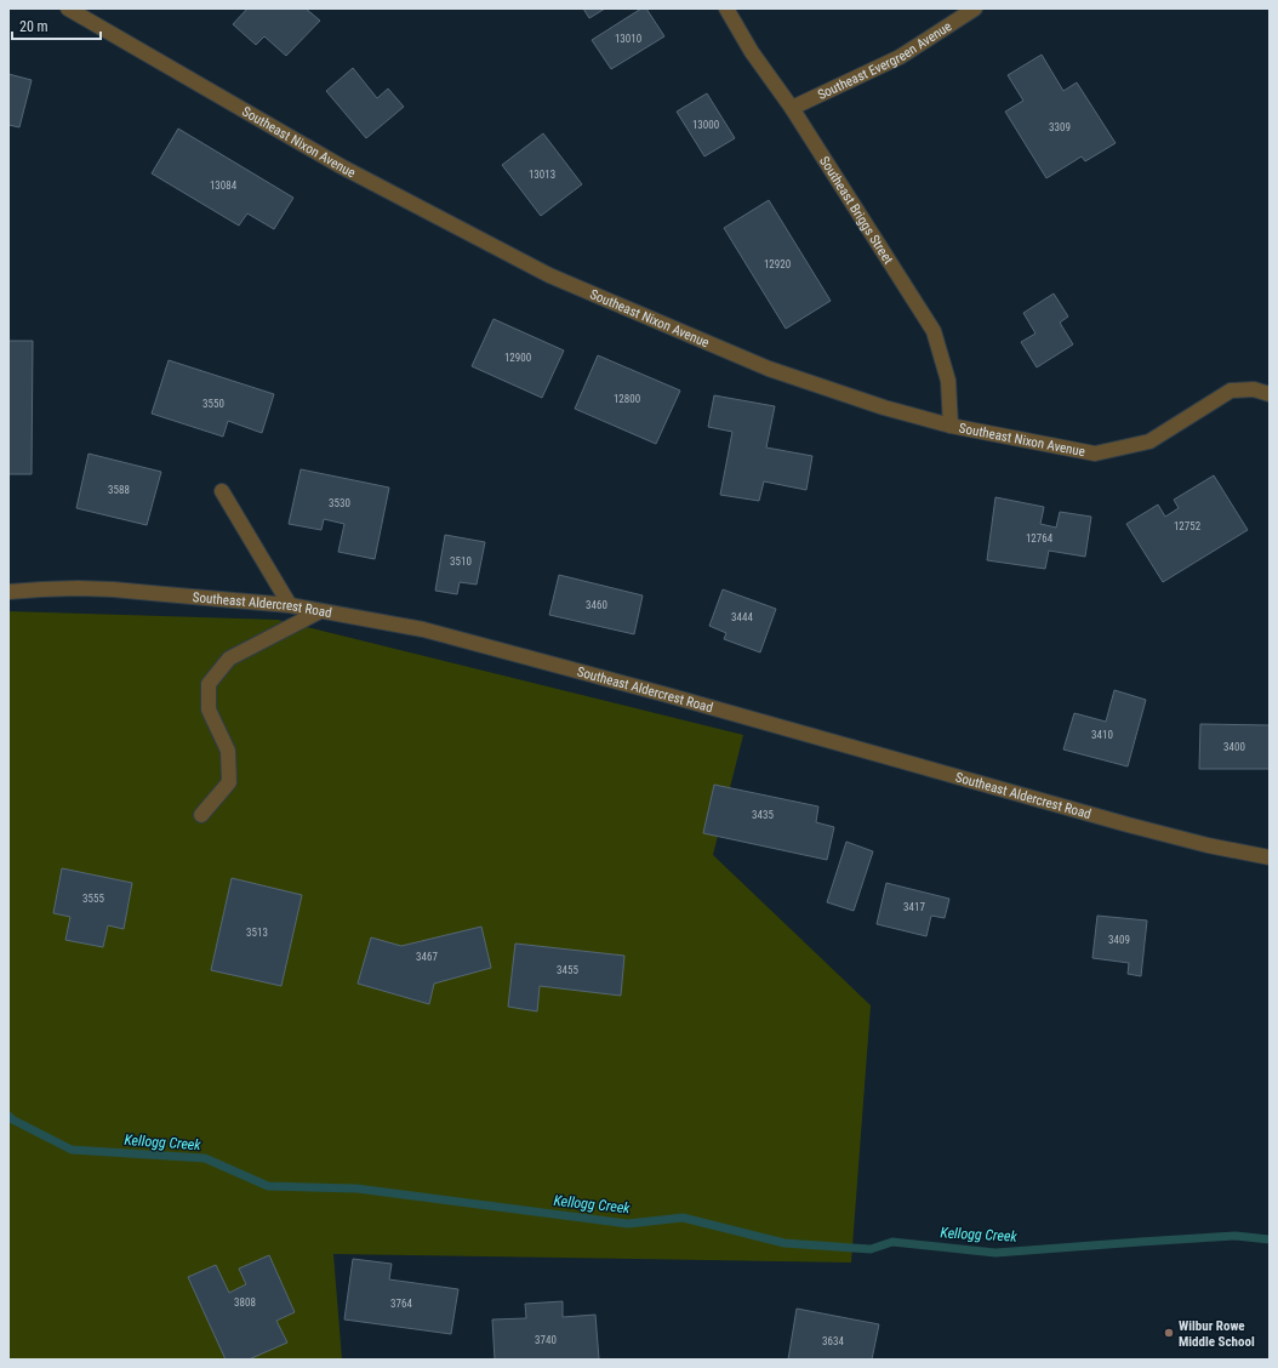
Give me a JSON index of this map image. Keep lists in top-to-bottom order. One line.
{"streets":{"street":["Southeast Evergreen Avenue","Southeast Nixon Avenue","Southeast Briggs Street","Southeast Aldercrest Road"]},"crossings":[["Southeast Evergreen Avenue","Southeast Briggs Street"],["Southeast Nixon Avenue","Southeast Briggs Street"]],"water":["Kellogg Creek"],"places":["Wilbur Rowe Middle School"],"house_numbers":["13010","13000","3309","13013","13084","12920","12900","12800","3550","3588","3530","12752","12764","3510","3460","3444","3410","3400","3435","3555","3417","3513","3409","3467","3455","3808","3764","3740","3634"],"scale_bar":"20 m"}
